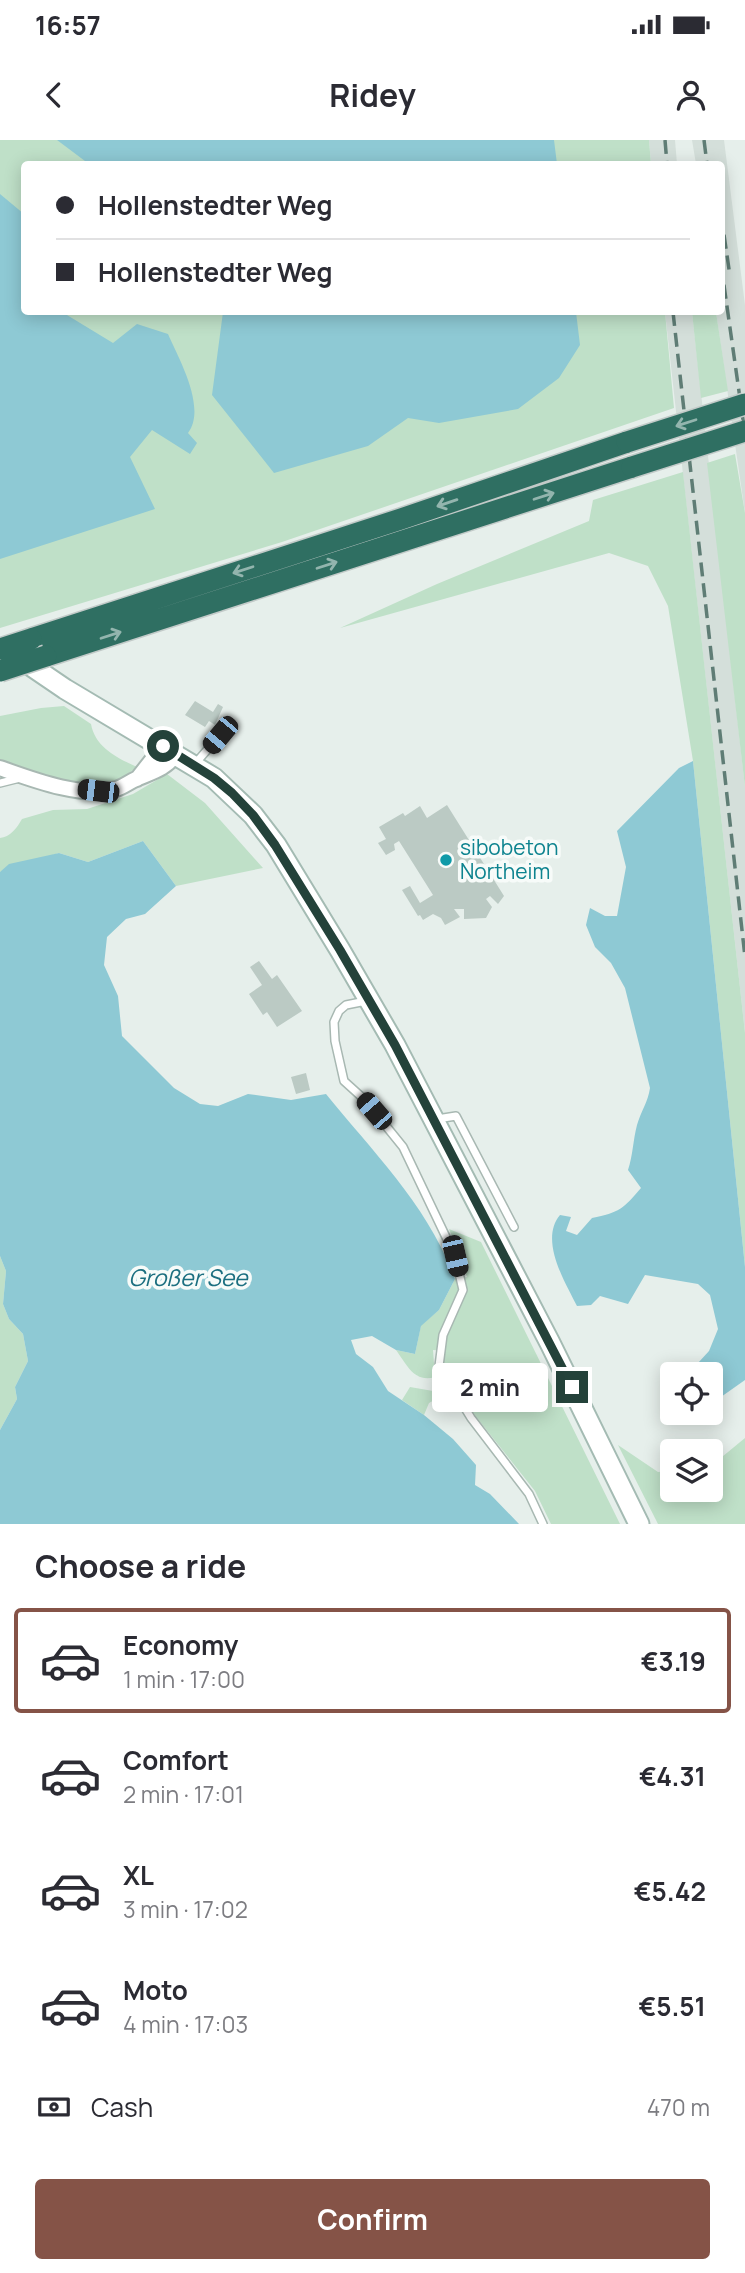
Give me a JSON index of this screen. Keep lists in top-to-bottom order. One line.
{"water":["Großer See"],"places":["sibobeton Northeim"],"page":{"status":"16:57","header":"Ridey","banner":["Hollenstedter Weg","Hollenstedter Weg"],"bubble":"2 min","heading":"Choose a ride","list":[{"name":"Economy","note":"1 min · 17:00","value":"€3.19"},{"name":"Comfort","note":"2 min · 17:01","value":"€4.31"},{"name":"XL","note":"3 min · 17:02","value":"€5.42"},{"name":"Moto","note":"4 min · 17:03","value":"€5.51"}],"pay":["Cash","470 m"],"buttons":"Confirm"}}
